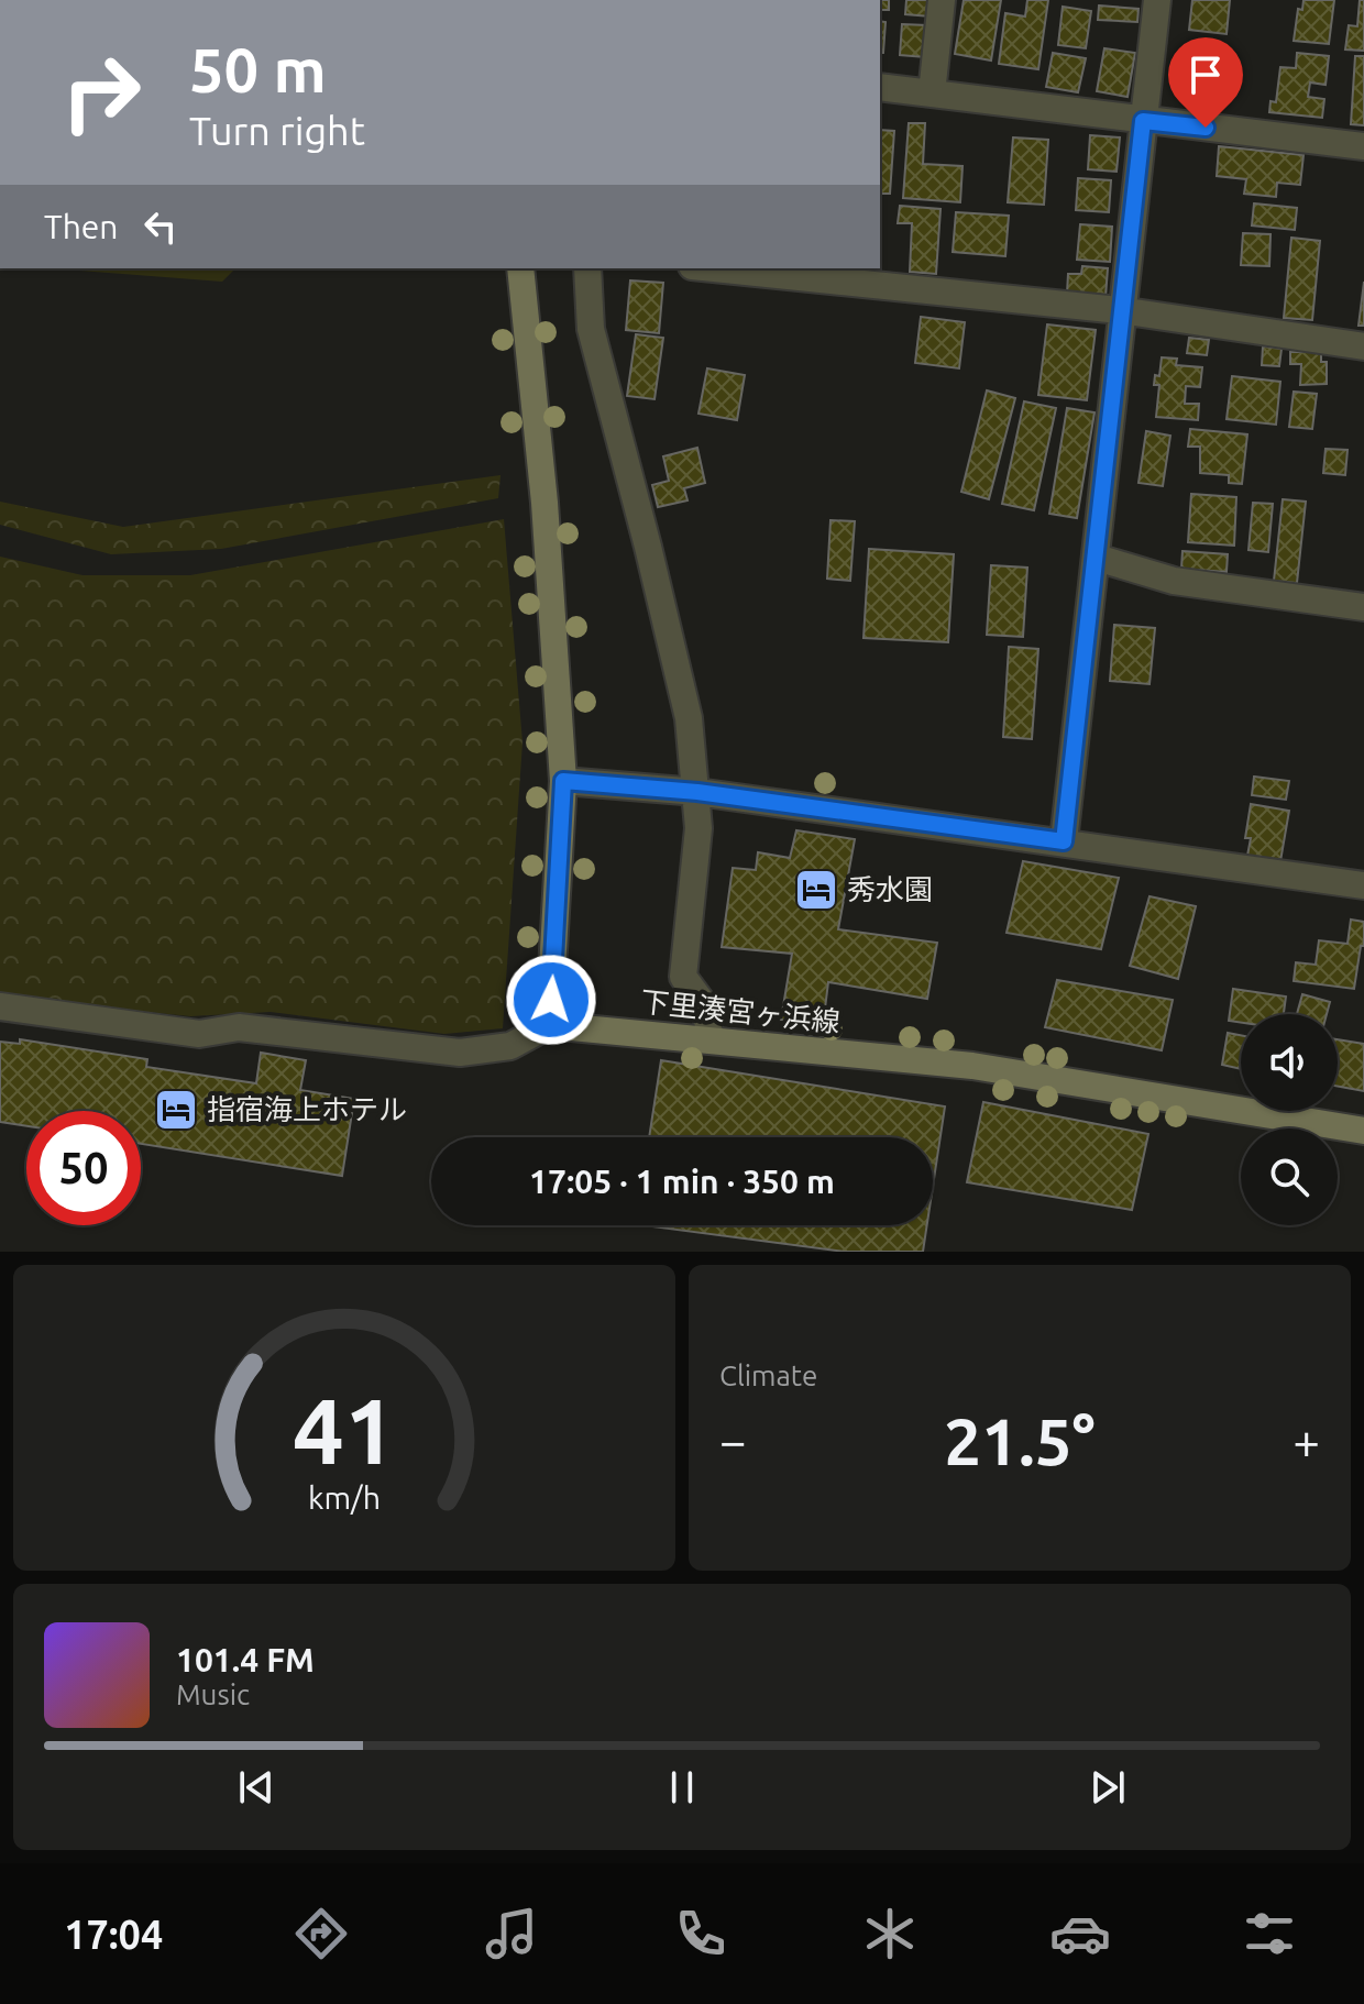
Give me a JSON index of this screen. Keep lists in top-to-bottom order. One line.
{"streets":{"main road":["下里湊宮ヶ浜線"]},"places":{"hotel":["秀水園","指宿海上ホテル"]},"page":{"turn":["50 m","Turn right"],"then":"Then","limit":"50","trip":"17:05 · 1 min · 350 m","tile":"Climate","heat":["−","21.5°","+"],"song":["101.4 FM","Music"],"tabs":"17:04","gauge":["41","km/h"]}}
